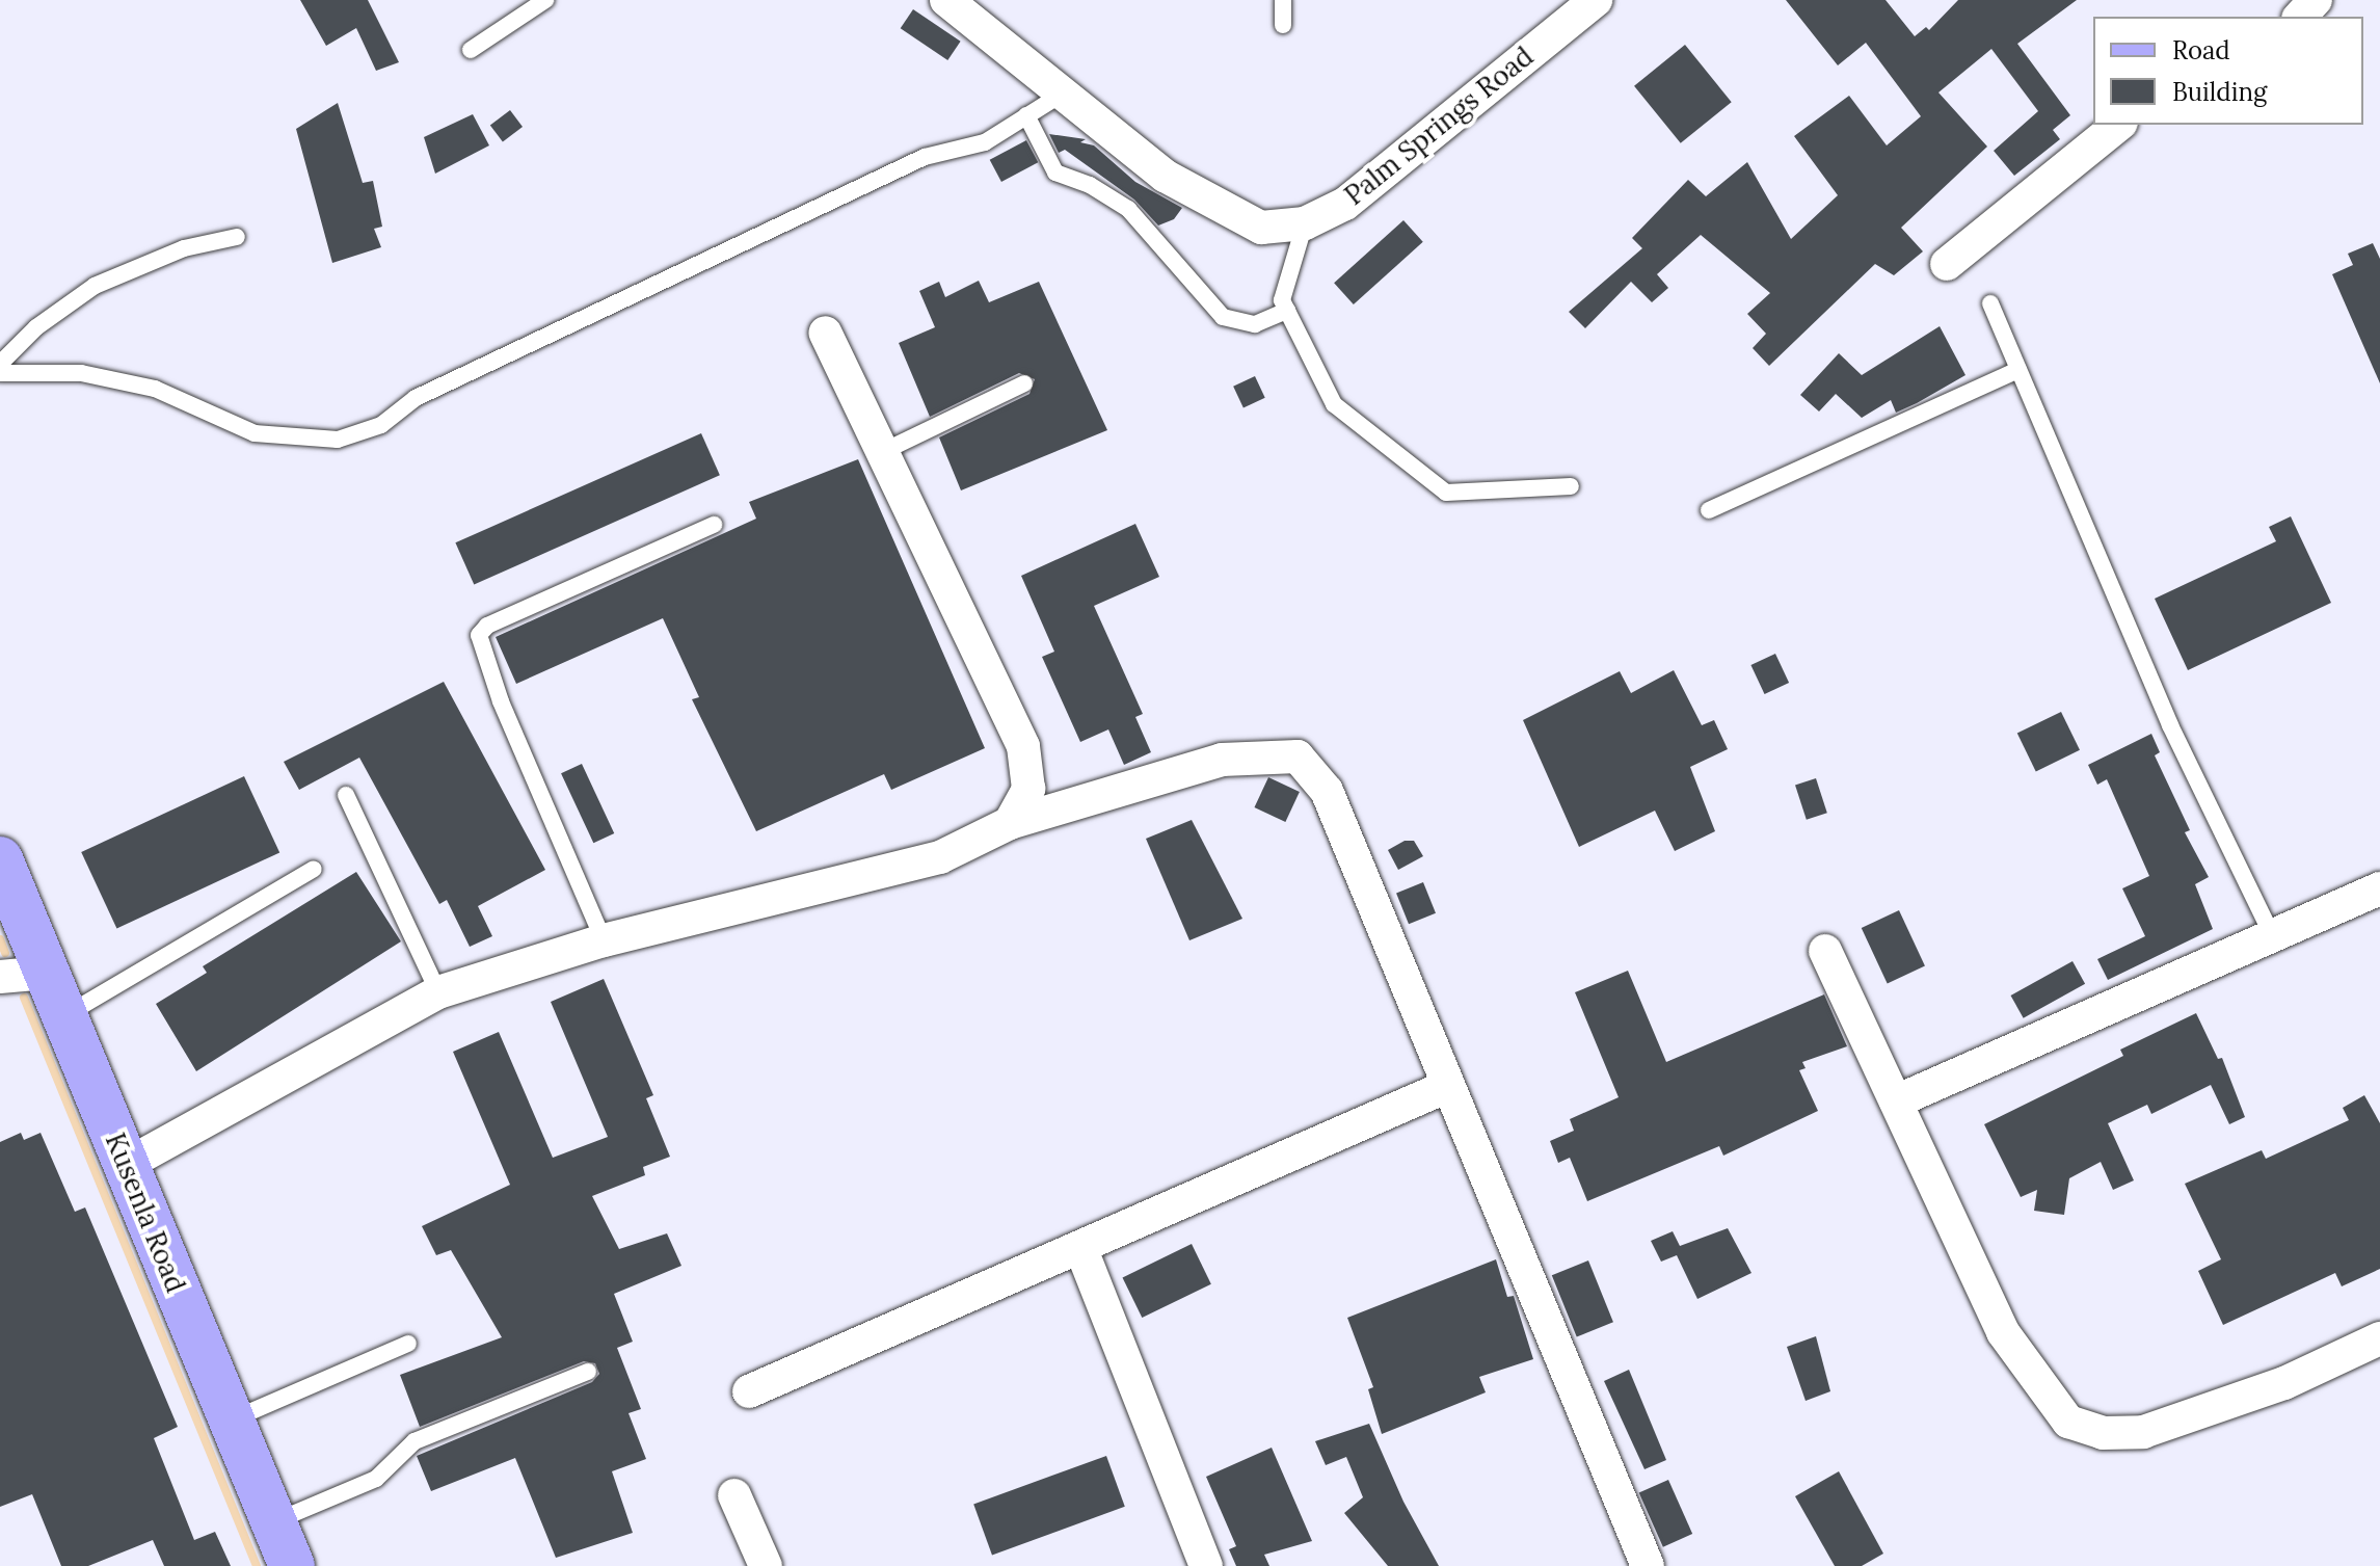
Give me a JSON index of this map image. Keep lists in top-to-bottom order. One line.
{"streets":{"main road":["Kusenla Road"],"street":["Palm Springs Road"]},"legend":["Road","Building"]}
